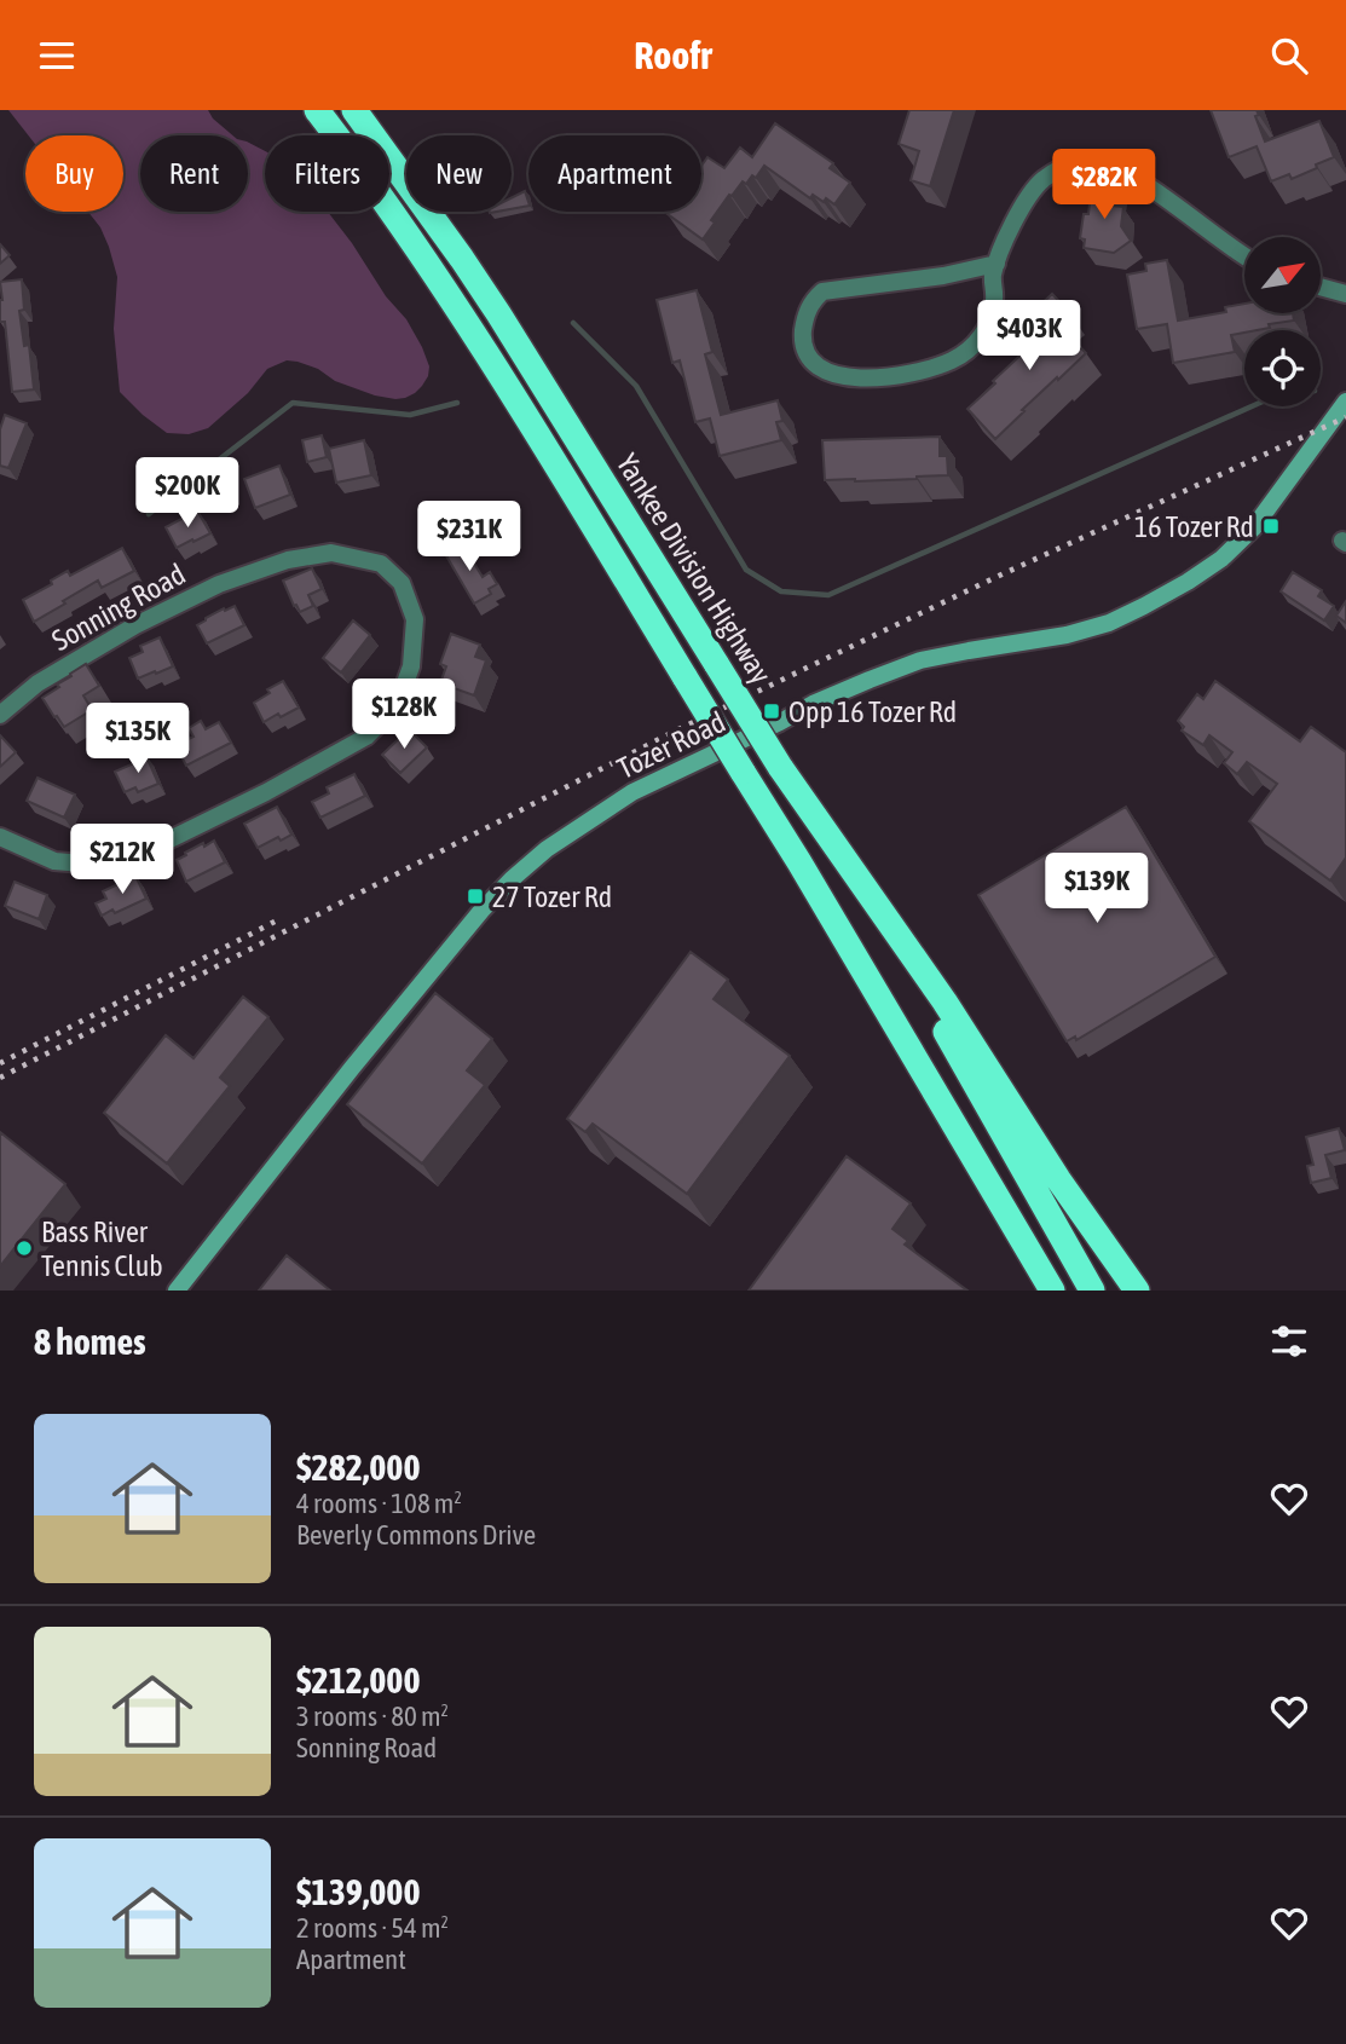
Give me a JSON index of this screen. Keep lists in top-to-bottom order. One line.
{"streets":{"highway":["Yankee Division Highway"],"main road":["Tozer Road"],"street":["Sonning Road"]},"places":{"transit":["16 Tozer Rd","Opp 16 Tozer Rd","27 Tozer Rd"],"other":["Bass River Tennis Club"]},"north":"top right","page":{"header":"Roofr","chip":["Buy","Rent","Filters","New","Apartment"],"price":["$282K","$403K","$200K","$231K","$128K","$135K","$212K","$139K"],"heading":"8 homes","list":[{"name":"$282,000","note":"4 rooms · 108 m² · Beverly Commons Drive"},{"name":"$212,000","note":"3 rooms · 80 m² · Sonning Road"},{"name":"$139,000","note":"2 rooms · 54 m² · Apartment"}]}}
